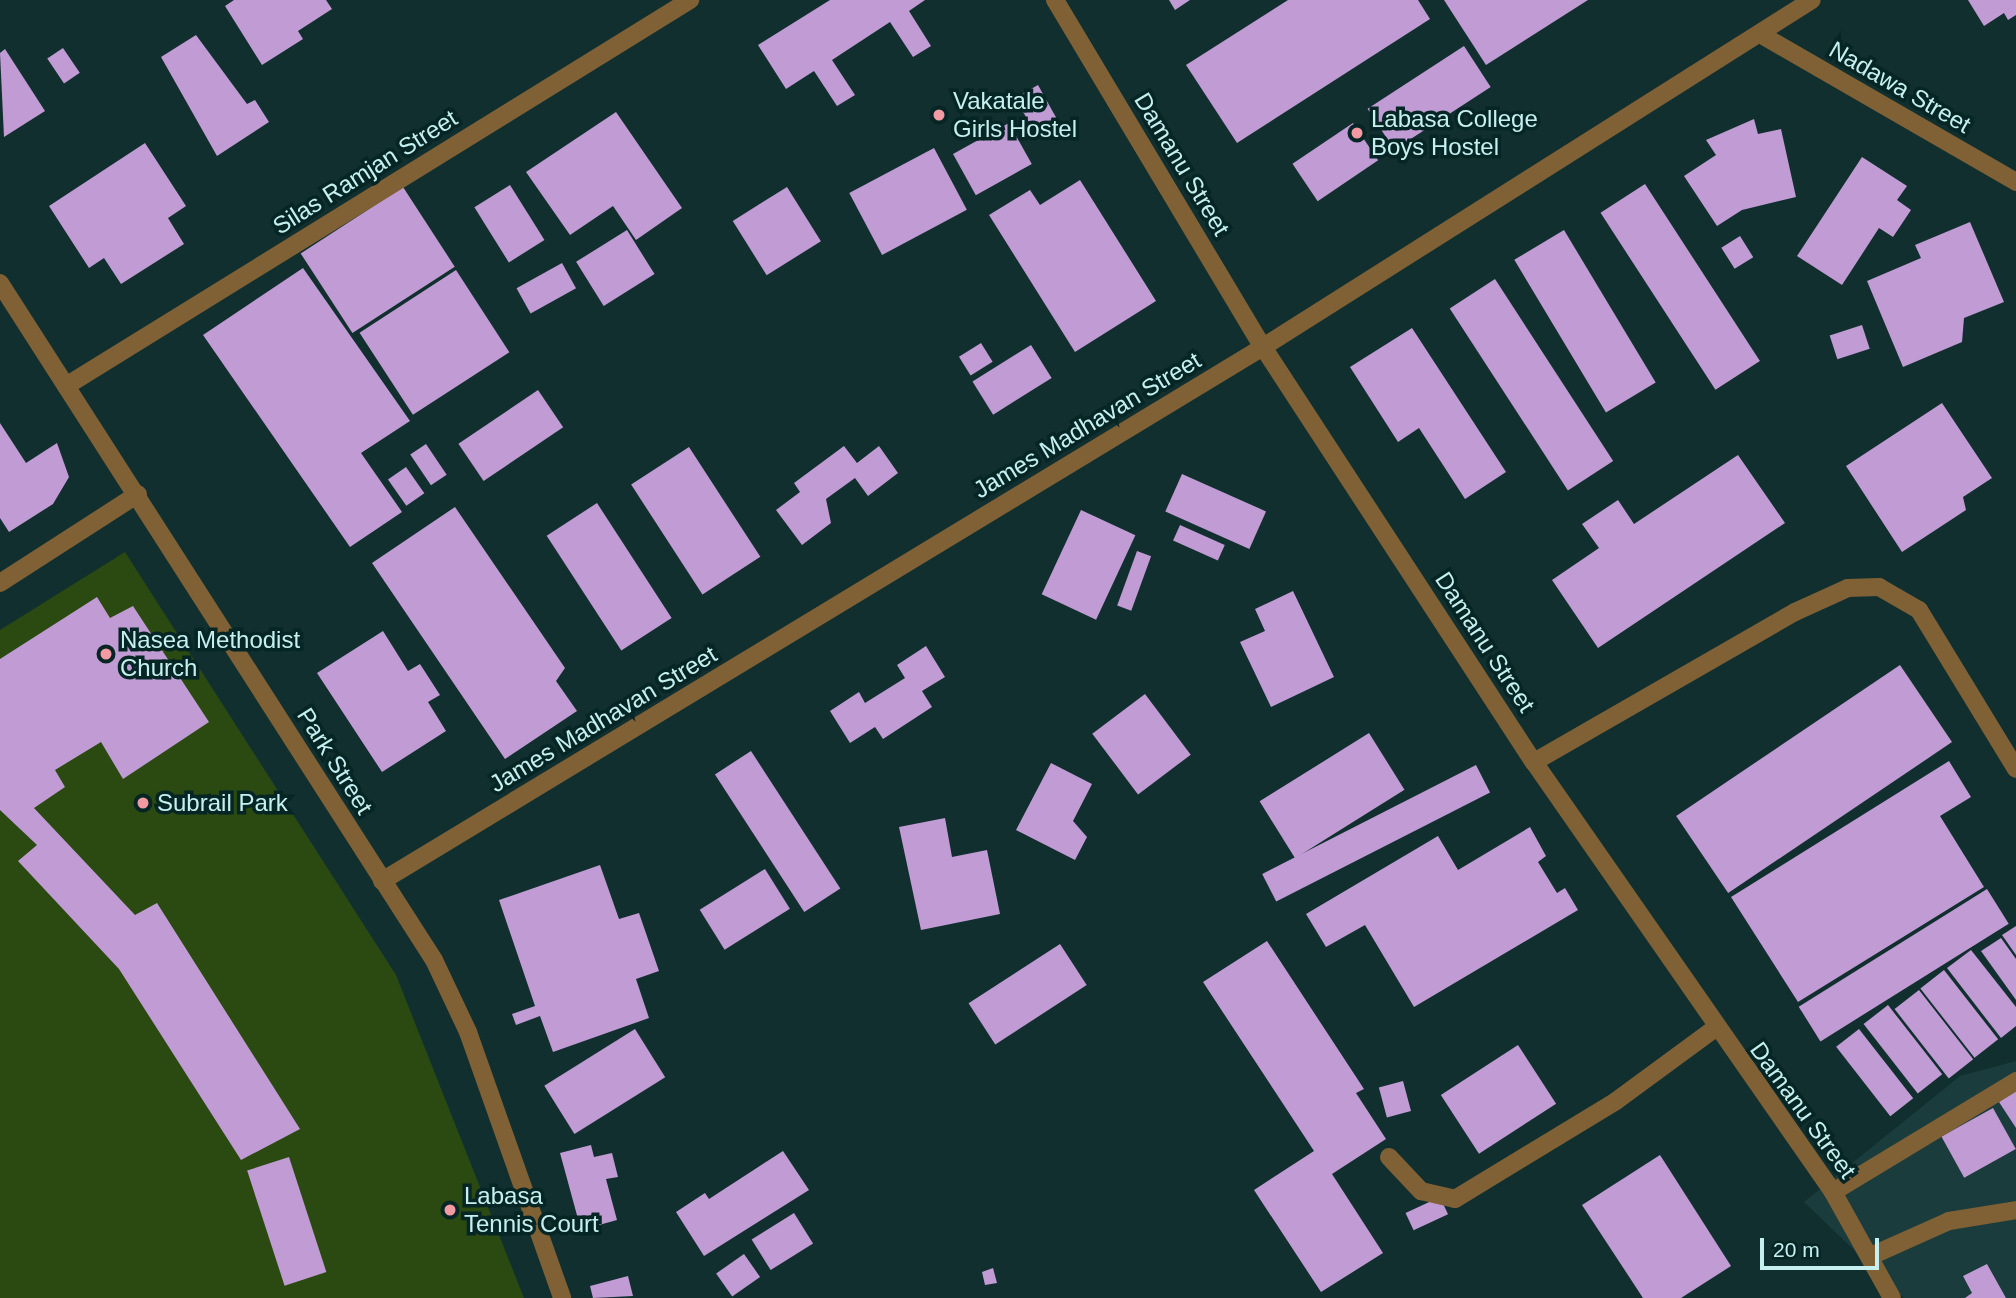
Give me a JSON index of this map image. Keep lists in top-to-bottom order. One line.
{"streets":{"street":["Nadawa Street","Damanu Street","Silas Ramjan Street","James Madhavan Street","Park Street"]},"crossings":[["Nadawa Street","James Madhavan Street"],["Damanu Street","James Madhavan Street"],["Silas Ramjan Street","Park Street"],["James Madhavan Street","Park Street"]],"places":["Vakatale Girls Hostel","Labasa College Boys Hostel","Nasea Methodist Church","Subrail Park","Labasa Tennis Court"],"scale_bar":"20 m"}
